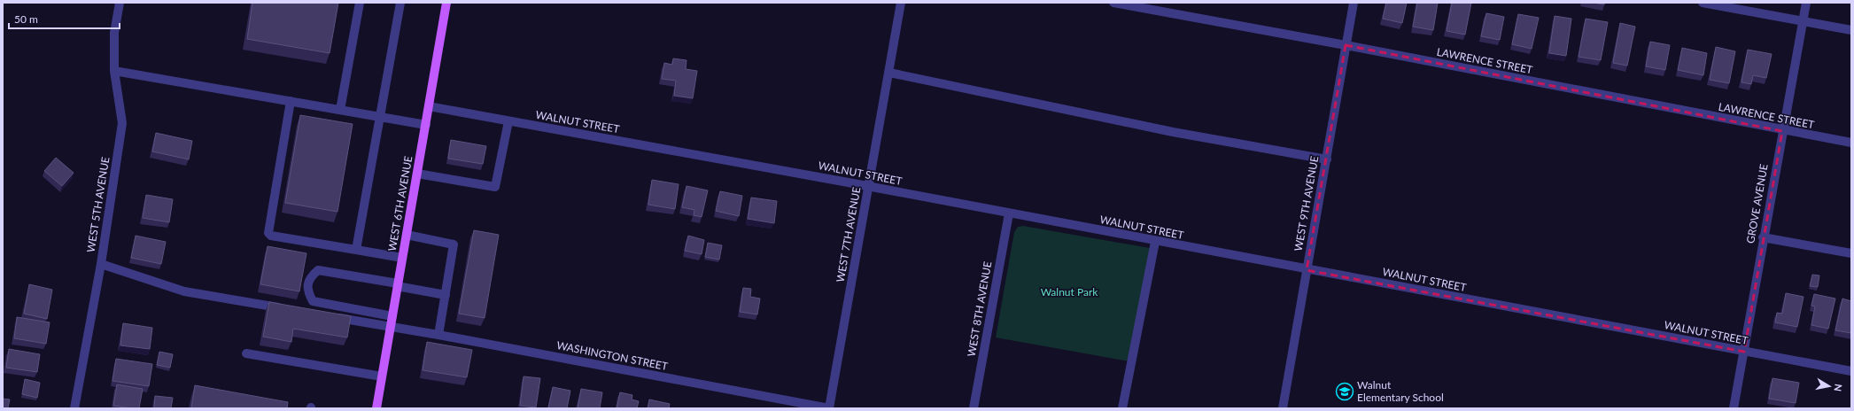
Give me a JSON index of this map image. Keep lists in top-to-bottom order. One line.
{"streets":{"main road":["WEST 6TH AVENUE"],"street":["LAWRENCE STREET","WALNUT STREET","WEST 9TH AVENUE","GROVE AVENUE","WEST 5TH AVENUE","WEST 7TH AVENUE","WEST 8TH AVENUE","WASHINGTON STREET"]},"crossings":[["LAWRENCE STREET","WEST 9TH AVENUE"],["LAWRENCE STREET","GROVE AVENUE"],["WALNUT STREET","WEST 6TH AVENUE"],["WALNUT STREET","WEST 9TH AVENUE"],["WALNUT STREET","GROVE AVENUE"],["WALNUT STREET","WEST 7TH AVENUE"],["WALNUT STREET","WEST 8TH AVENUE"],["WEST 6TH AVENUE","WASHINGTON STREET"],["WEST 7TH AVENUE","WASHINGTON STREET"]],"parks":["Walnut Park"],"places":{"school or university":["Walnut Elementary School"]},"scale_bar":"50 m","north":"right"}
